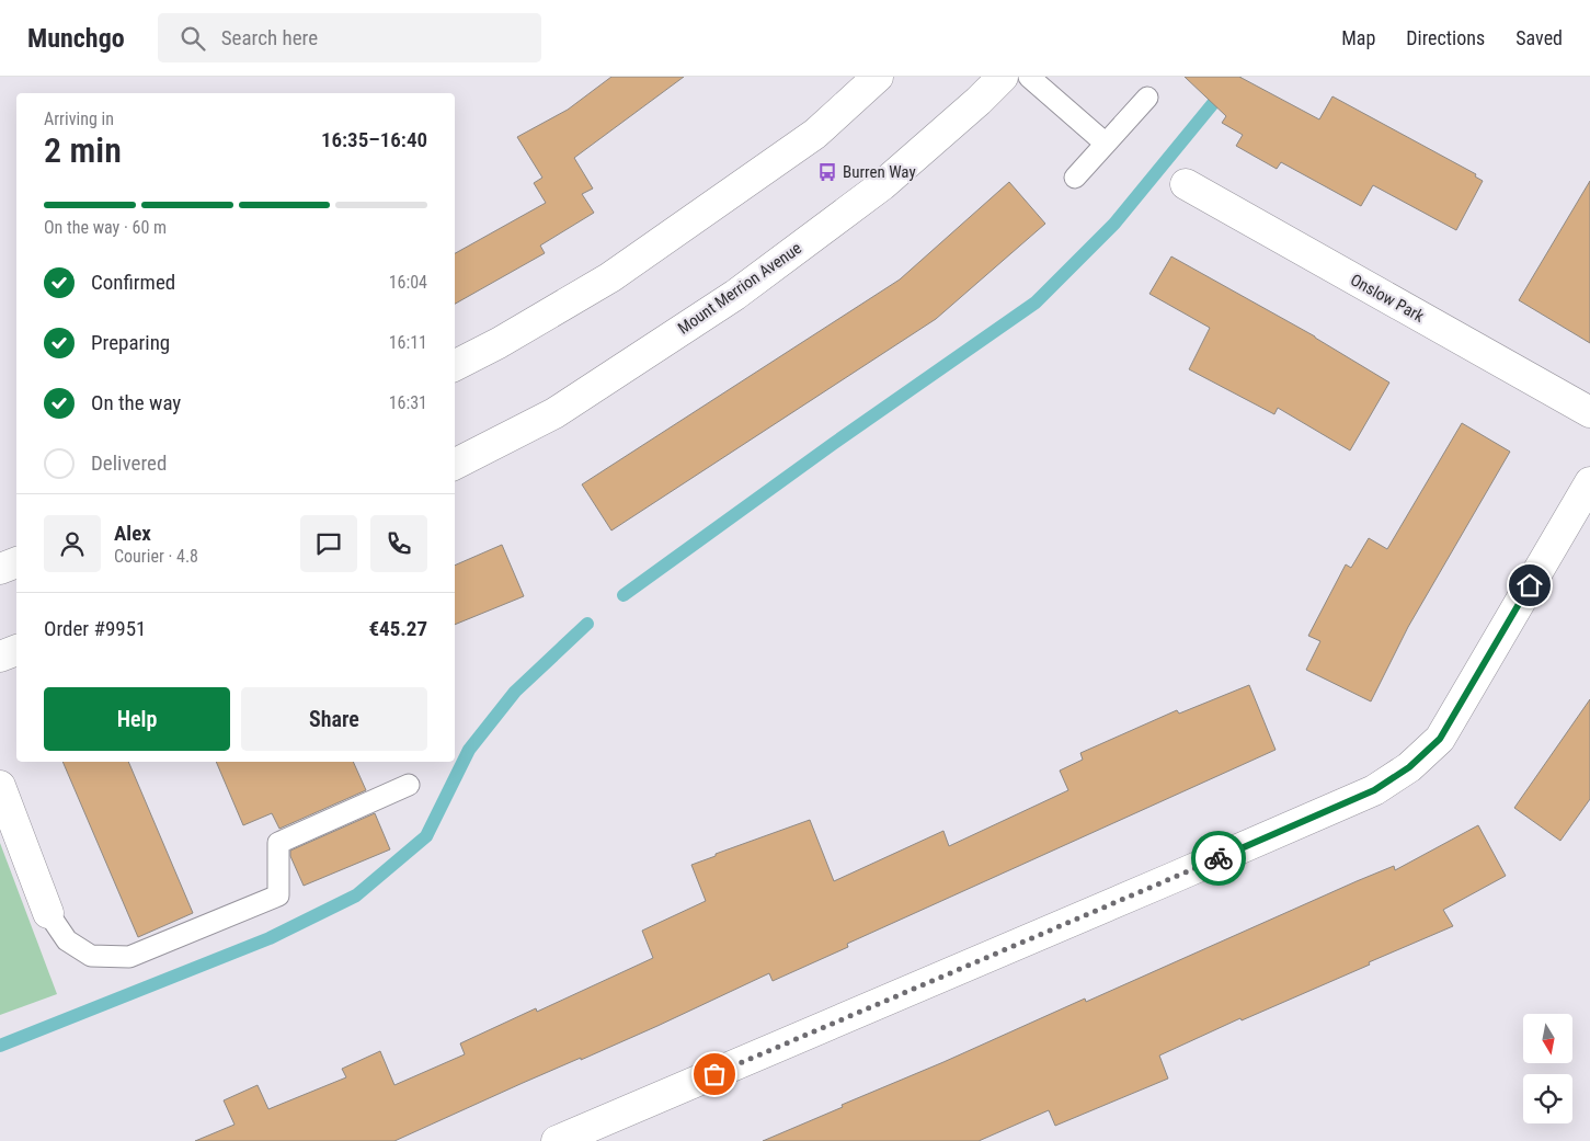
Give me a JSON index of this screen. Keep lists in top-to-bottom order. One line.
{"streets":{"street":["Mount Merrion Avenue","Onslow Park"]},"places":{"bus stop":["Burren Way"]},"north":"bottom","page":{"header":"Munchgo","search":"Search here","nav":["Map","Directions","Saved"],"heading":["2 min","Arriving in","16:35–16:40"],"panel":["Alex","Courier · 4.8","Order #9951","€45.27"],"bar":"On the way · 60 m","list":[["Confirmed","16:04"],["Preparing","16:11"],["On the way","16:31"],"Delivered"],"buttons":["Help","Share"]}}
